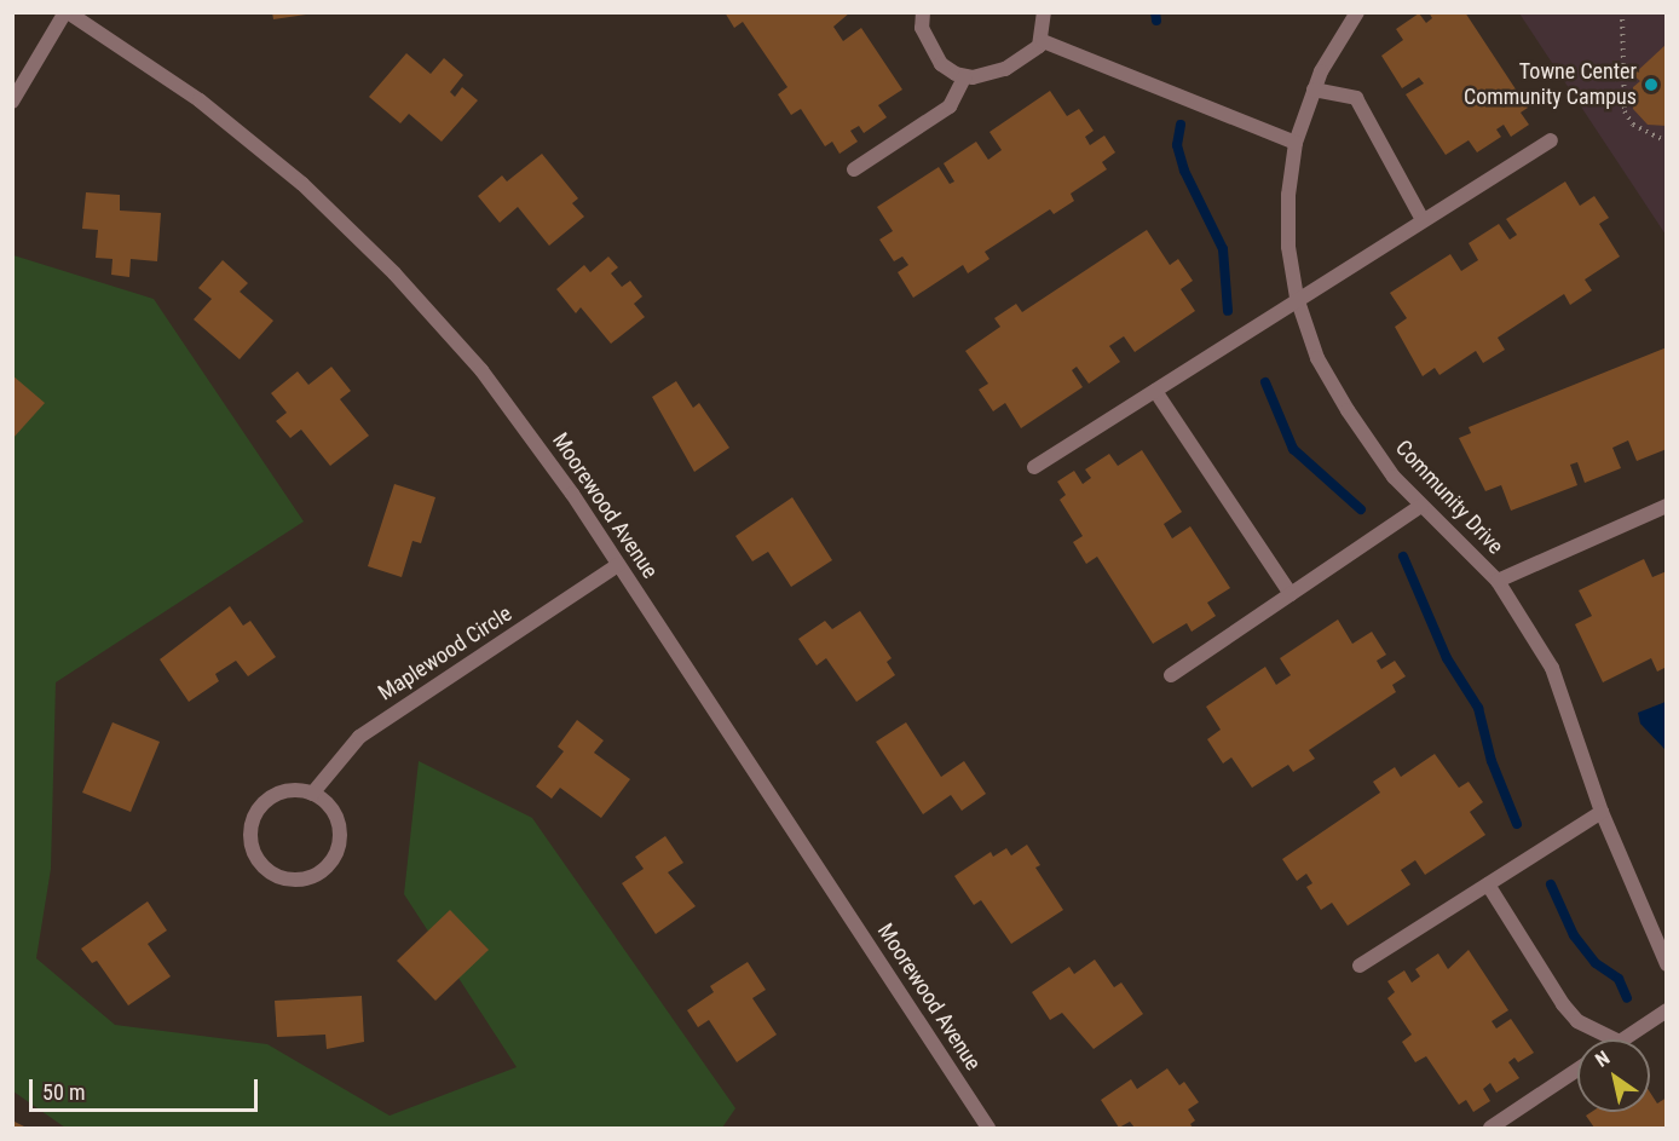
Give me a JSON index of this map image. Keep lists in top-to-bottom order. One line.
{"streets":{"street":["Community Drive","Moorewood Avenue","Maplewood Circle"]},"crossings":[["Moorewood Avenue","Maplewood Circle"]],"places":["Towne Center Community Campus"],"scale_bar":"50 m","north":"top left"}
